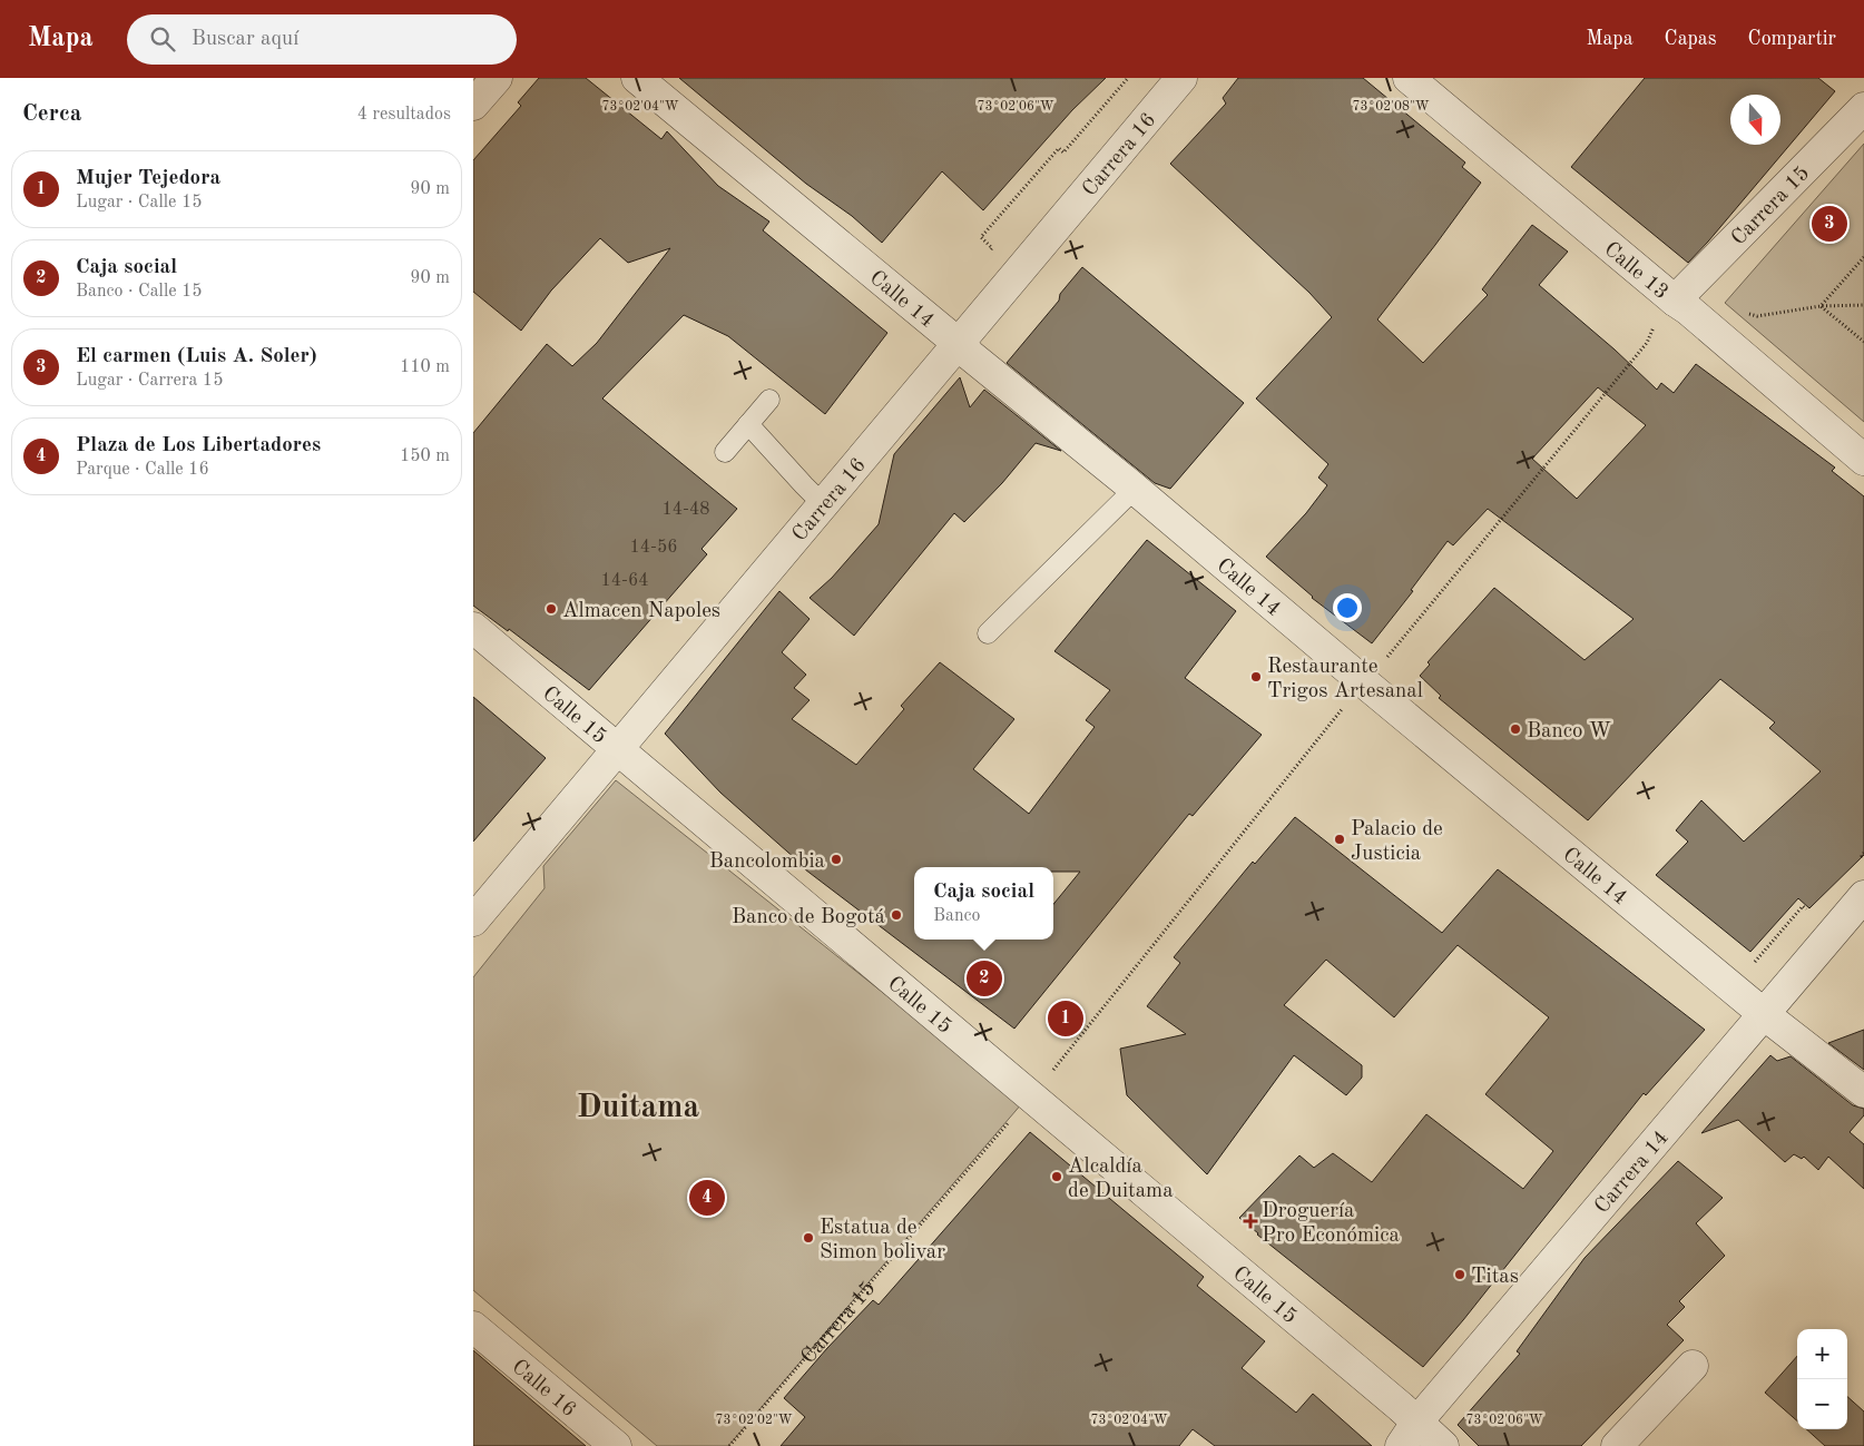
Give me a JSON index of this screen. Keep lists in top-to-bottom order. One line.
{"streets":{"street":["Carrera 16","Carrera 15","Calle 13","Calle 14","Calle 15","Carrera 14","Calle 16"]},"crossings":[["Carrera 16","Calle 14"],["Carrera 16","Calle 15"],["Carrera 15","Calle 13"],["Carrera 15","Calle 15"],["Calle 14","Carrera 14"],["Calle 15","Carrera 14"]],"districts":["Duitama"],"places":{"other":["Almacen Napoles","Restaurante Trigos Artesanal","Banco W","Palacio de Justicia","Bancolombia","Banco de Bogotá","Alcaldía de Duitama","Estatua de Simon bolivar","Titas"],"health":["Droguería Pro Económica"]},"house_numbers":["14-48","14-56","14-64"],"north":"bottom","page":{"header":"Mapa","search":"Buscar aquí","nav":["Mapa","Capas","Compartir"],"heading":["Cerca","4 resultados"],"list":[{"mark":"1","name":"Mujer Tejedora","note":"Lugar · Calle 15","value":"90 m"},{"mark":"2","name":"Caja social","note":"Banco · Calle 15","value":"90 m"},{"mark":"3","name":"El carmen (Luis A. Soler)","note":"Lugar · Carrera 15","value":"110 m"},{"mark":"4","name":"Plaza de Los Libertadores","note":"Parque · Calle 16","value":"150 m"}],"pins":["3","2","1","4"],"popup":["Caja social","Banco"],"map_buttons":["+","−"]},"coordinates":["73°02'04\"W","73°02'06\"W","73°02'08\"W","73°02'02\"W"]}
